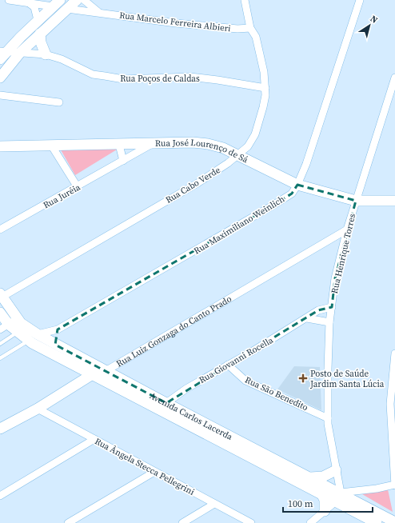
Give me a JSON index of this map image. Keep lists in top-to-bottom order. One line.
{"streets":{"main road":["Rua José Lourenço de Sá","Rua Luiz Gonzaga do Canto Prado","Avenida Carlos Lacerda"],"street":["Rua Marcelo Ferreira Albieri","Rua Poços de Caldas","Rua Cabo Verde","Rua Juréia","Rua Maximiliano Weinlich","Rua Henrique Torres","Rua Giovanni Rocella","Rua São Benedito","Rua Ângela Stecca Pellegrini"]},"crossings":[["Rua Marcelo Ferreira Albieri","Rua Cabo Verde"],["Rua Poços de Caldas","Rua Cabo Verde"],["Rua José Lourenço de Sá","Rua Cabo Verde"],["Rua José Lourenço de Sá","Rua Juréia"],["Rua José Lourenço de Sá","Rua Maximiliano Weinlich"],["Rua José Lourenço de Sá","Rua Henrique Torres"],["Rua Cabo Verde","Avenida Carlos Lacerda"],["Rua Maximiliano Weinlich","Avenida Carlos Lacerda"],["Rua Henrique Torres","Rua Luiz Gonzaga do Canto Prado"],["Rua Henrique Torres","Rua Giovanni Rocella"],["Rua Henrique Torres","Rua São Benedito"],["Rua Henrique Torres","Avenida Carlos Lacerda"],["Rua Luiz Gonzaga do Canto Prado","Avenida Carlos Lacerda"],["Rua Luiz Gonzaga do Canto Prado","Rua Ângela Stecca Pellegrini"],["Rua Giovanni Rocella","Rua São Benedito"],["Rua Giovanni Rocella","Avenida Carlos Lacerda"]],"places":{"health":["Posto de Saúde Jardim Santa Lúcia"]},"scale_bar":"100 m","north":"top right"}
